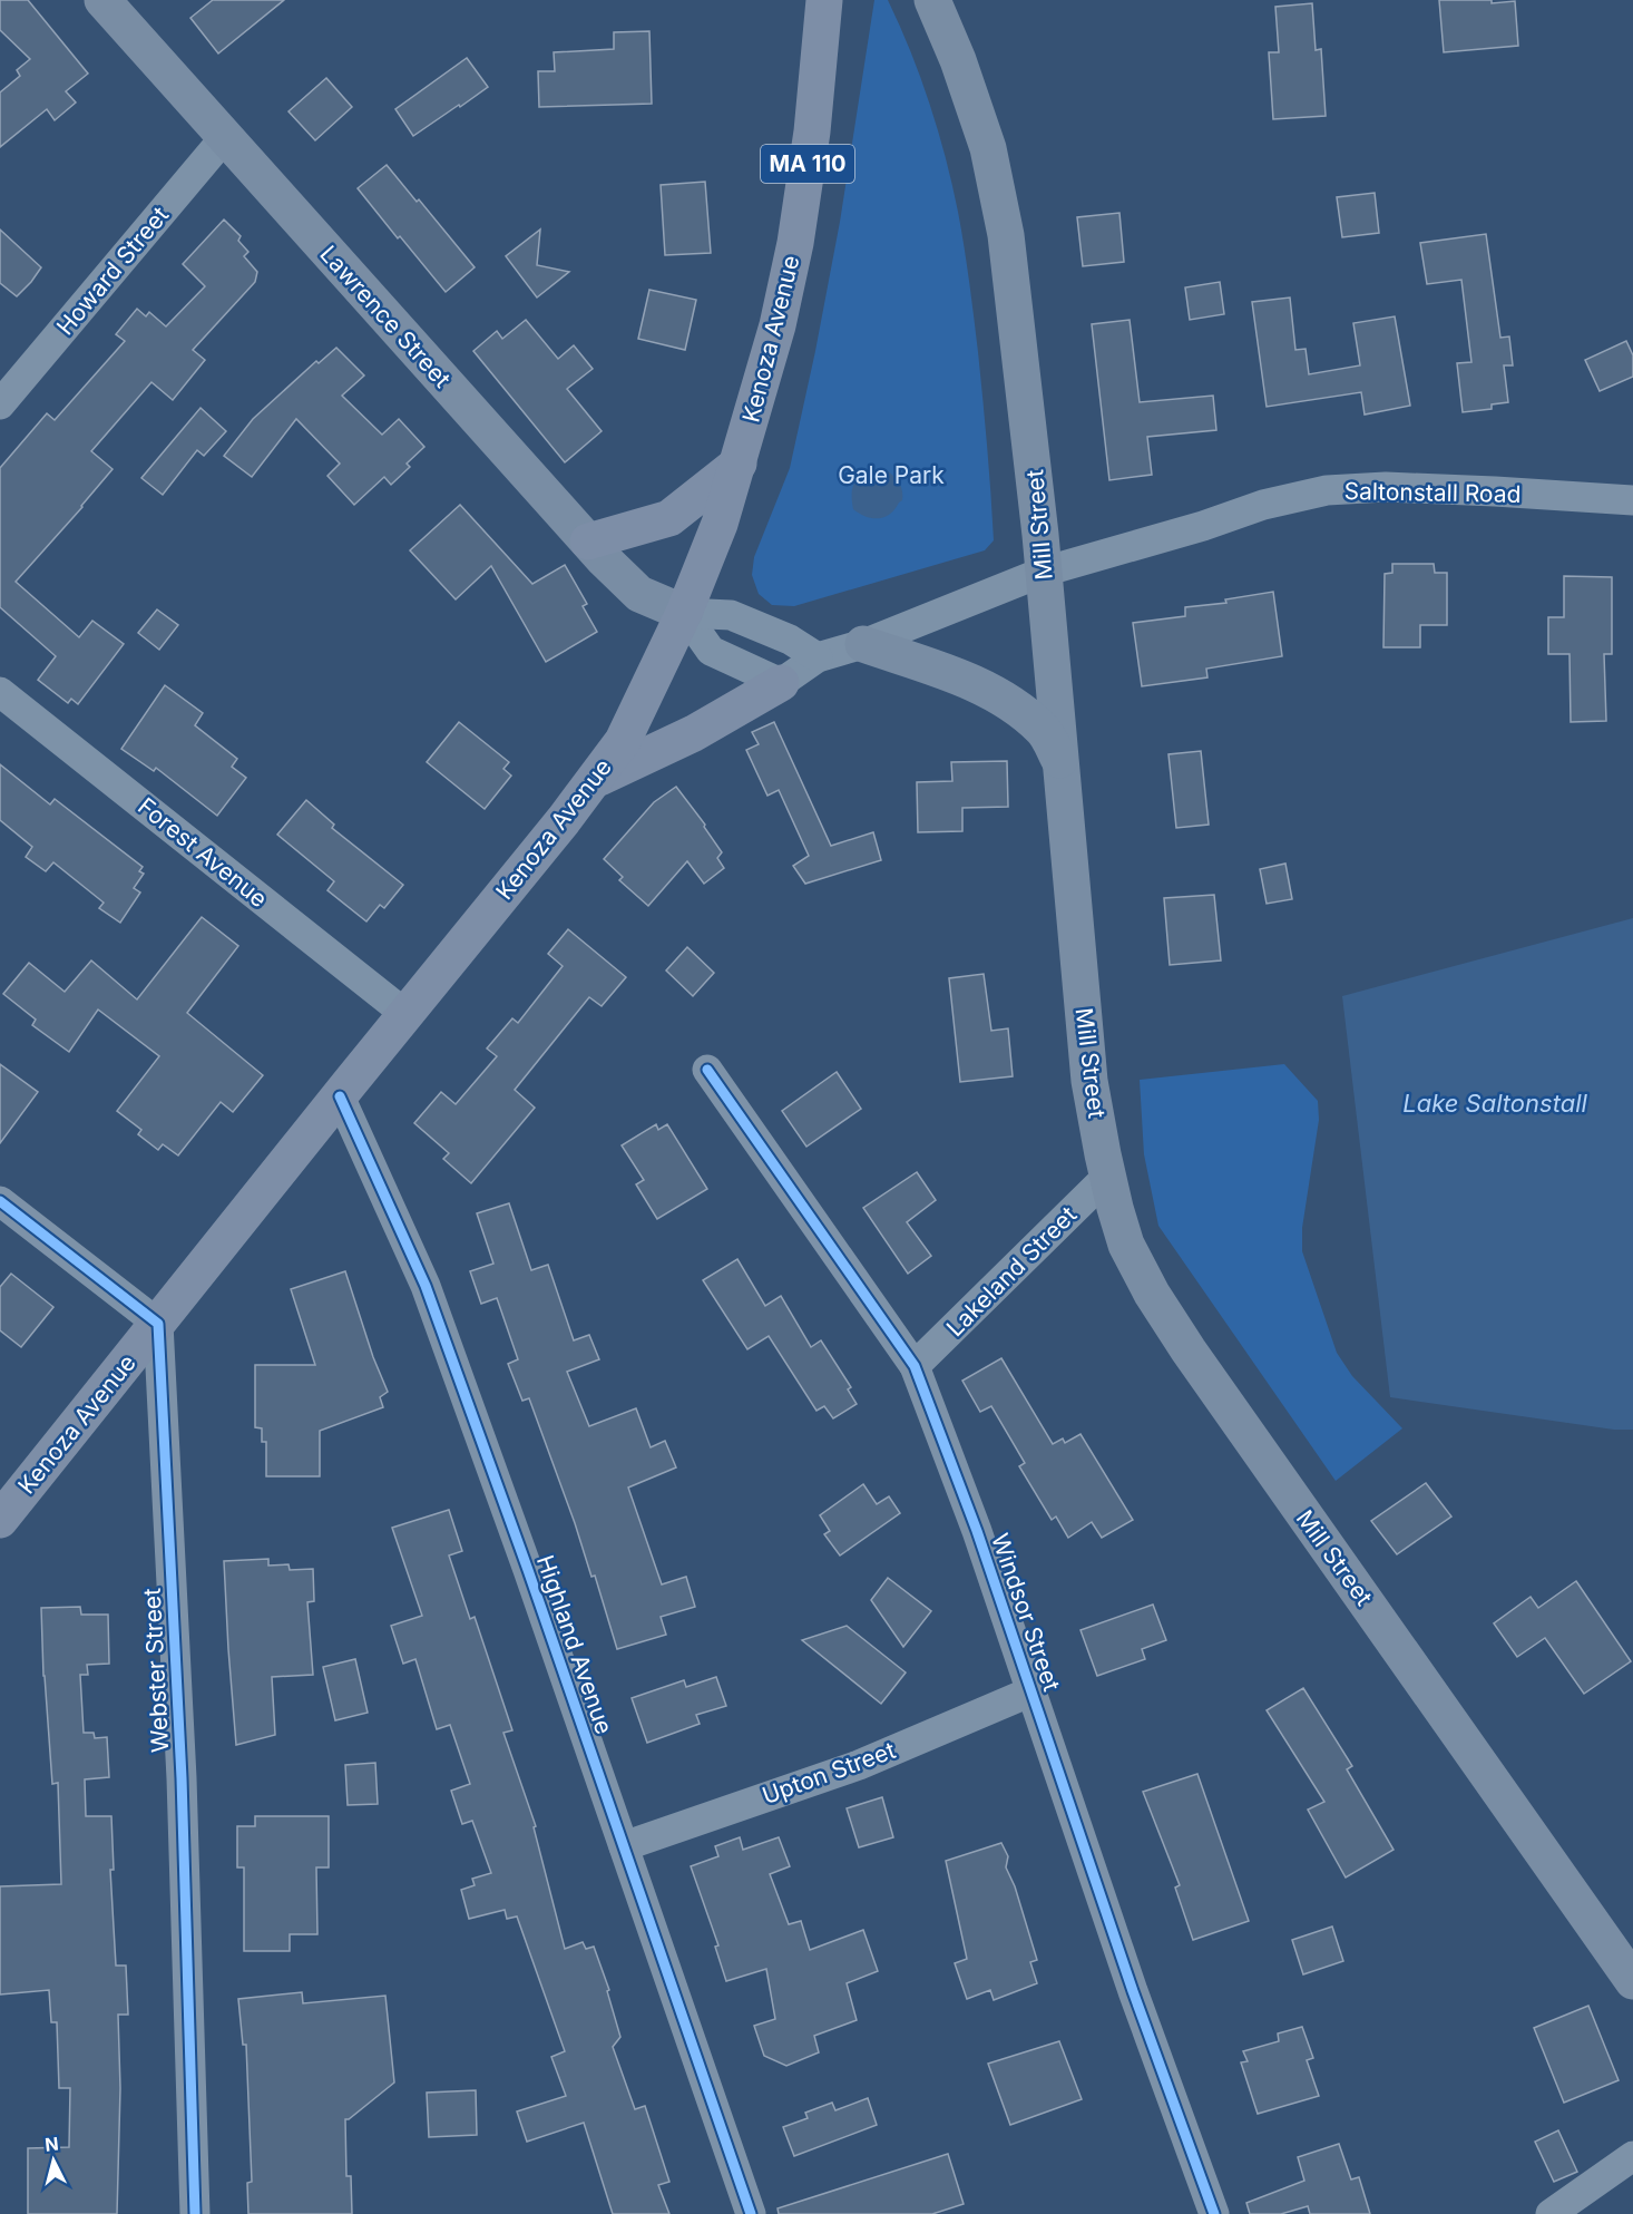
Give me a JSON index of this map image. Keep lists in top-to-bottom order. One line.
{"streets":{"main road":["MA 110","Lawrence Street","Kenoza Avenue","Mill Street"],"street":["Howard Street","Saltonstall Road","Forest Avenue","Lakeland Street","Windsor Street","Highland Avenue","Webster Street","Upton Street"]},"crossings":[["Howard Street","Lawrence Street"],["Lawrence Street","Kenoza Avenue"],["Kenoza Avenue","Forest Avenue"],["Kenoza Avenue","Highland Avenue"],["Kenoza Avenue","Webster Street"],["Saltonstall Road","Mill Street"],["Mill Street","Lakeland Street"],["Lakeland Street","Windsor Street"],["Windsor Street","Upton Street"],["Highland Avenue","Upton Street"]],"water":["Lake Saltonstall"],"parks":["Gale Park"],"north":"top"}
